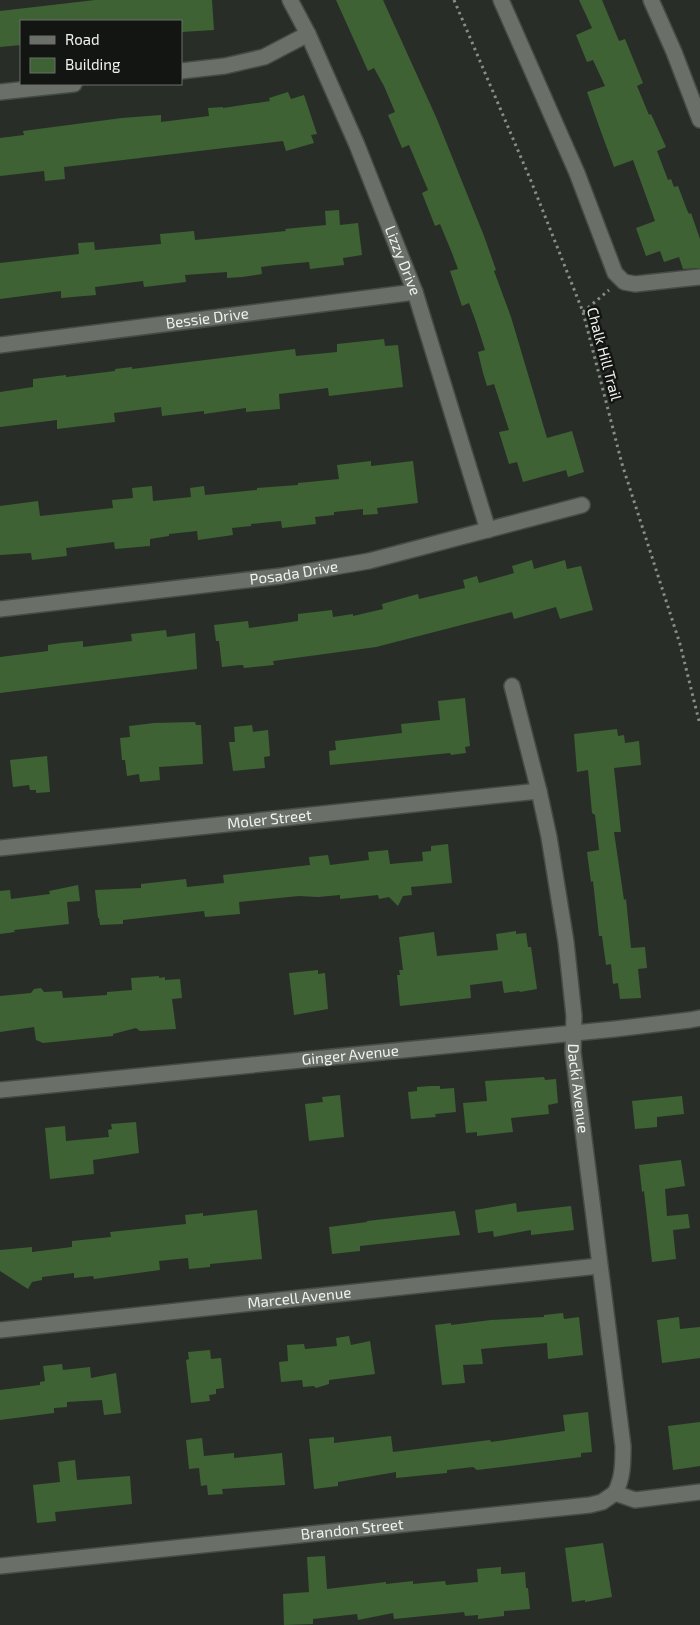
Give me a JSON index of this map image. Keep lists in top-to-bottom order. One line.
{"streets":{"street":["Lizzy Drive","Bessie Drive","Posada Drive","Moler Street","Ginger Avenue","Dacki Avenue","Marcell Avenue","Brandon Street"],"path":["Chalk Hill Trail"]},"crossings":[["Lizzy Drive","Bessie Drive"],["Lizzy Drive","Posada Drive"],["Moler Street","Dacki Avenue"],["Ginger Avenue","Dacki Avenue"],["Dacki Avenue","Marcell Avenue"],["Dacki Avenue","Brandon Street"]],"legend":["Road","Building"]}
